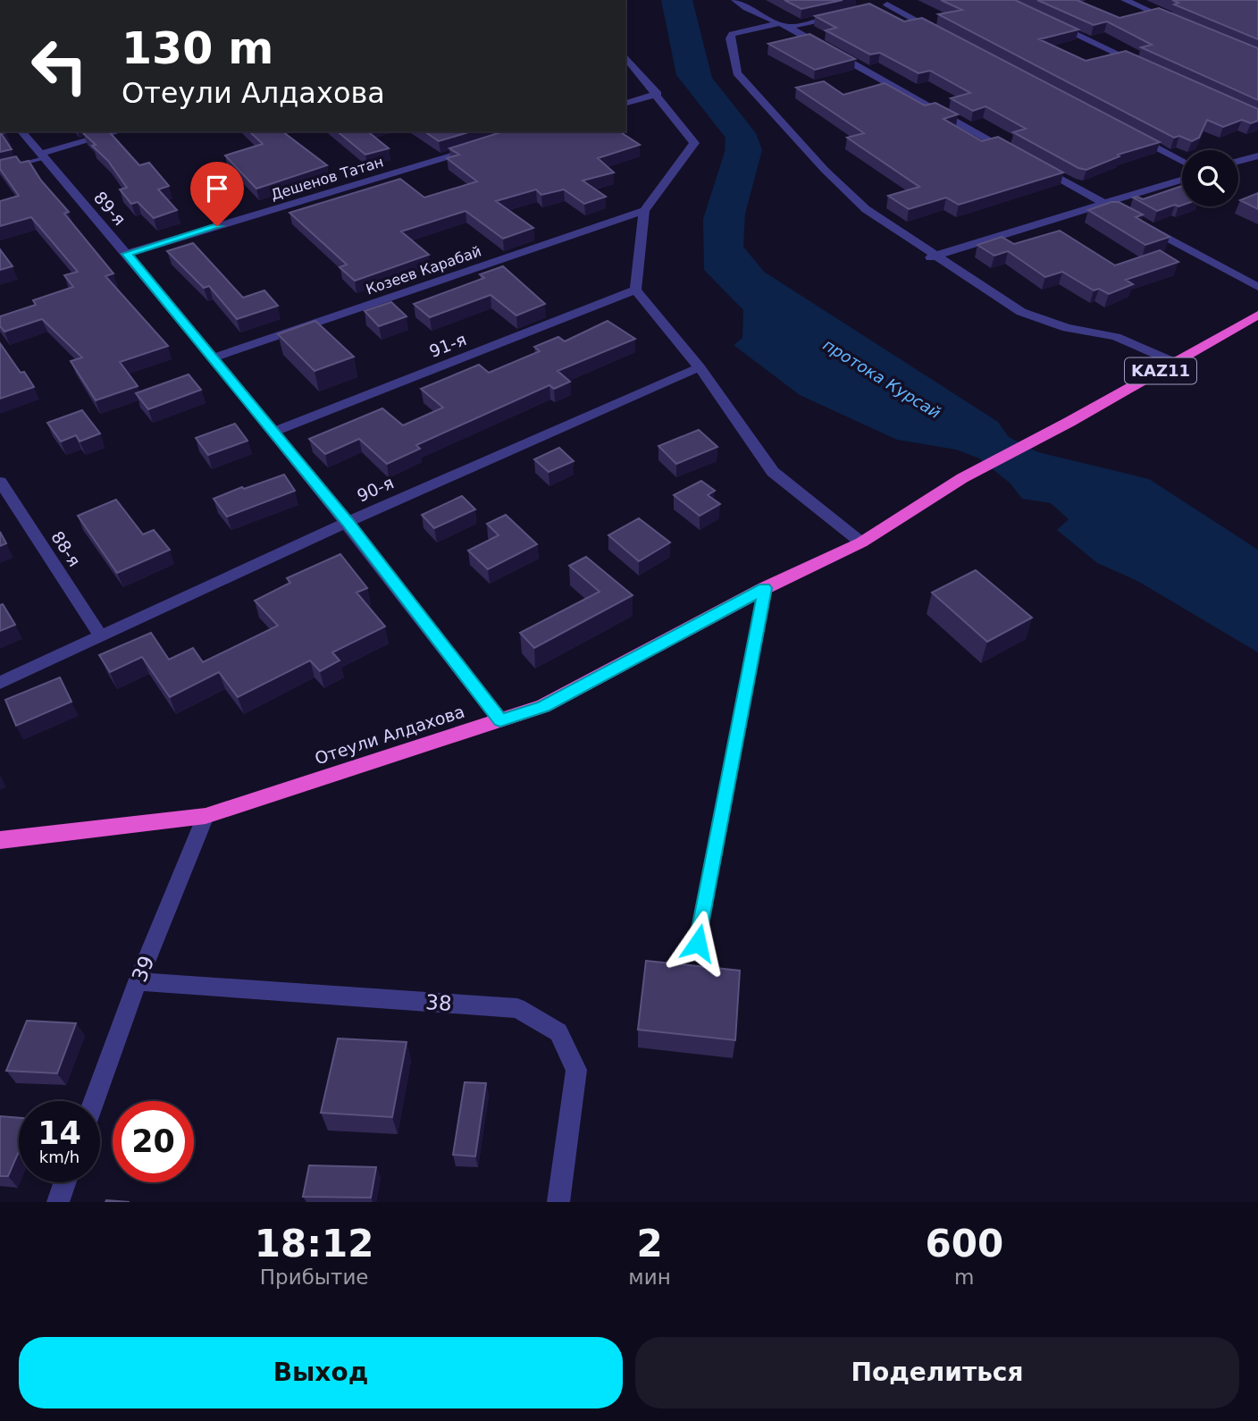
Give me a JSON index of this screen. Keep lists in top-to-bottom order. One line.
{"streets":{"highway":["KAZ11","Отеули Алдахова"],"street":["Дешенов Татан","89-я","Козеев Карабай","91-я","90-я","88-я","39","38"]},"crossings":[["Дешенов Татан","89-я"],["89-я","Козеев Карабай"],["89-я","91-я"],["89-я","90-я"],["89-я","Отеули Алдахова"],["KAZ11","Отеули Алдахова"],["90-я","88-я"],["Отеули Алдахова","39"],["39","38"]],"water":["протока Курсай"],"page":{"turn":["130 m","Отеули Алдахова"],"speed":"14 km/h","limit":"20","eta":["18:12","Прибытие","2","мин","600","m"],"buttons":["Выход","Поделиться"]}}
